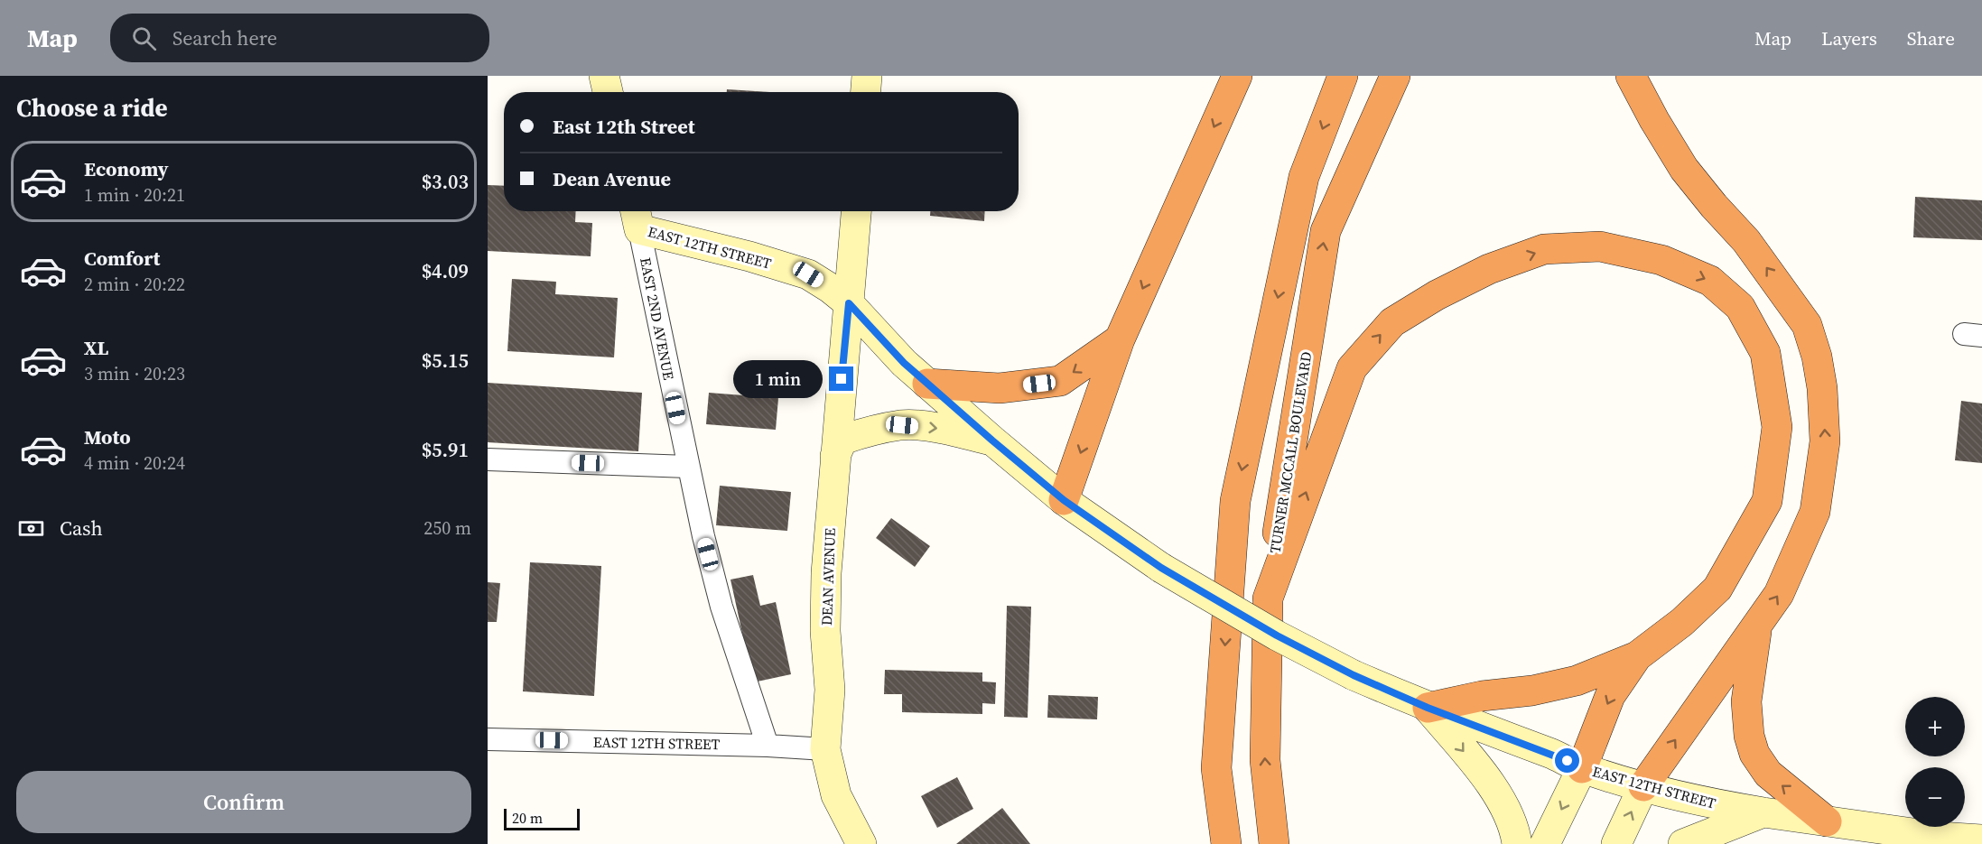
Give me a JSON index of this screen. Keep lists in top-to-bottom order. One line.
{"streets":{"highway":["TURNER MCCALL BOULEVARD"],"main road":["EAST 12TH STREET","DEAN AVENUE"],"street":["EAST 2ND AVENUE"]},"crossings":[["EAST 12TH STREET","EAST 2ND AVENUE"],["EAST 12TH STREET","DEAN AVENUE"]],"scale_bar":"20 m","page":{"header":"Map","search":"Search here","nav":["Map","Layers","Share"],"heading":"Choose a ride","banner":["East 12th Street","Dean Avenue"],"list":[{"name":"Economy","note":"1 min · 20:21","value":"$3.03"},{"name":"Comfort","note":"2 min · 20:22","value":"$4.09"},{"name":"XL","note":"3 min · 20:23","value":"$5.15"},{"name":"Moto","note":"4 min · 20:24","value":"$5.91"}],"bubble":"1 min","pay":["Cash","250 m"],"map_buttons":["+","−"],"buttons":"Confirm","scale":"20 m"}}
